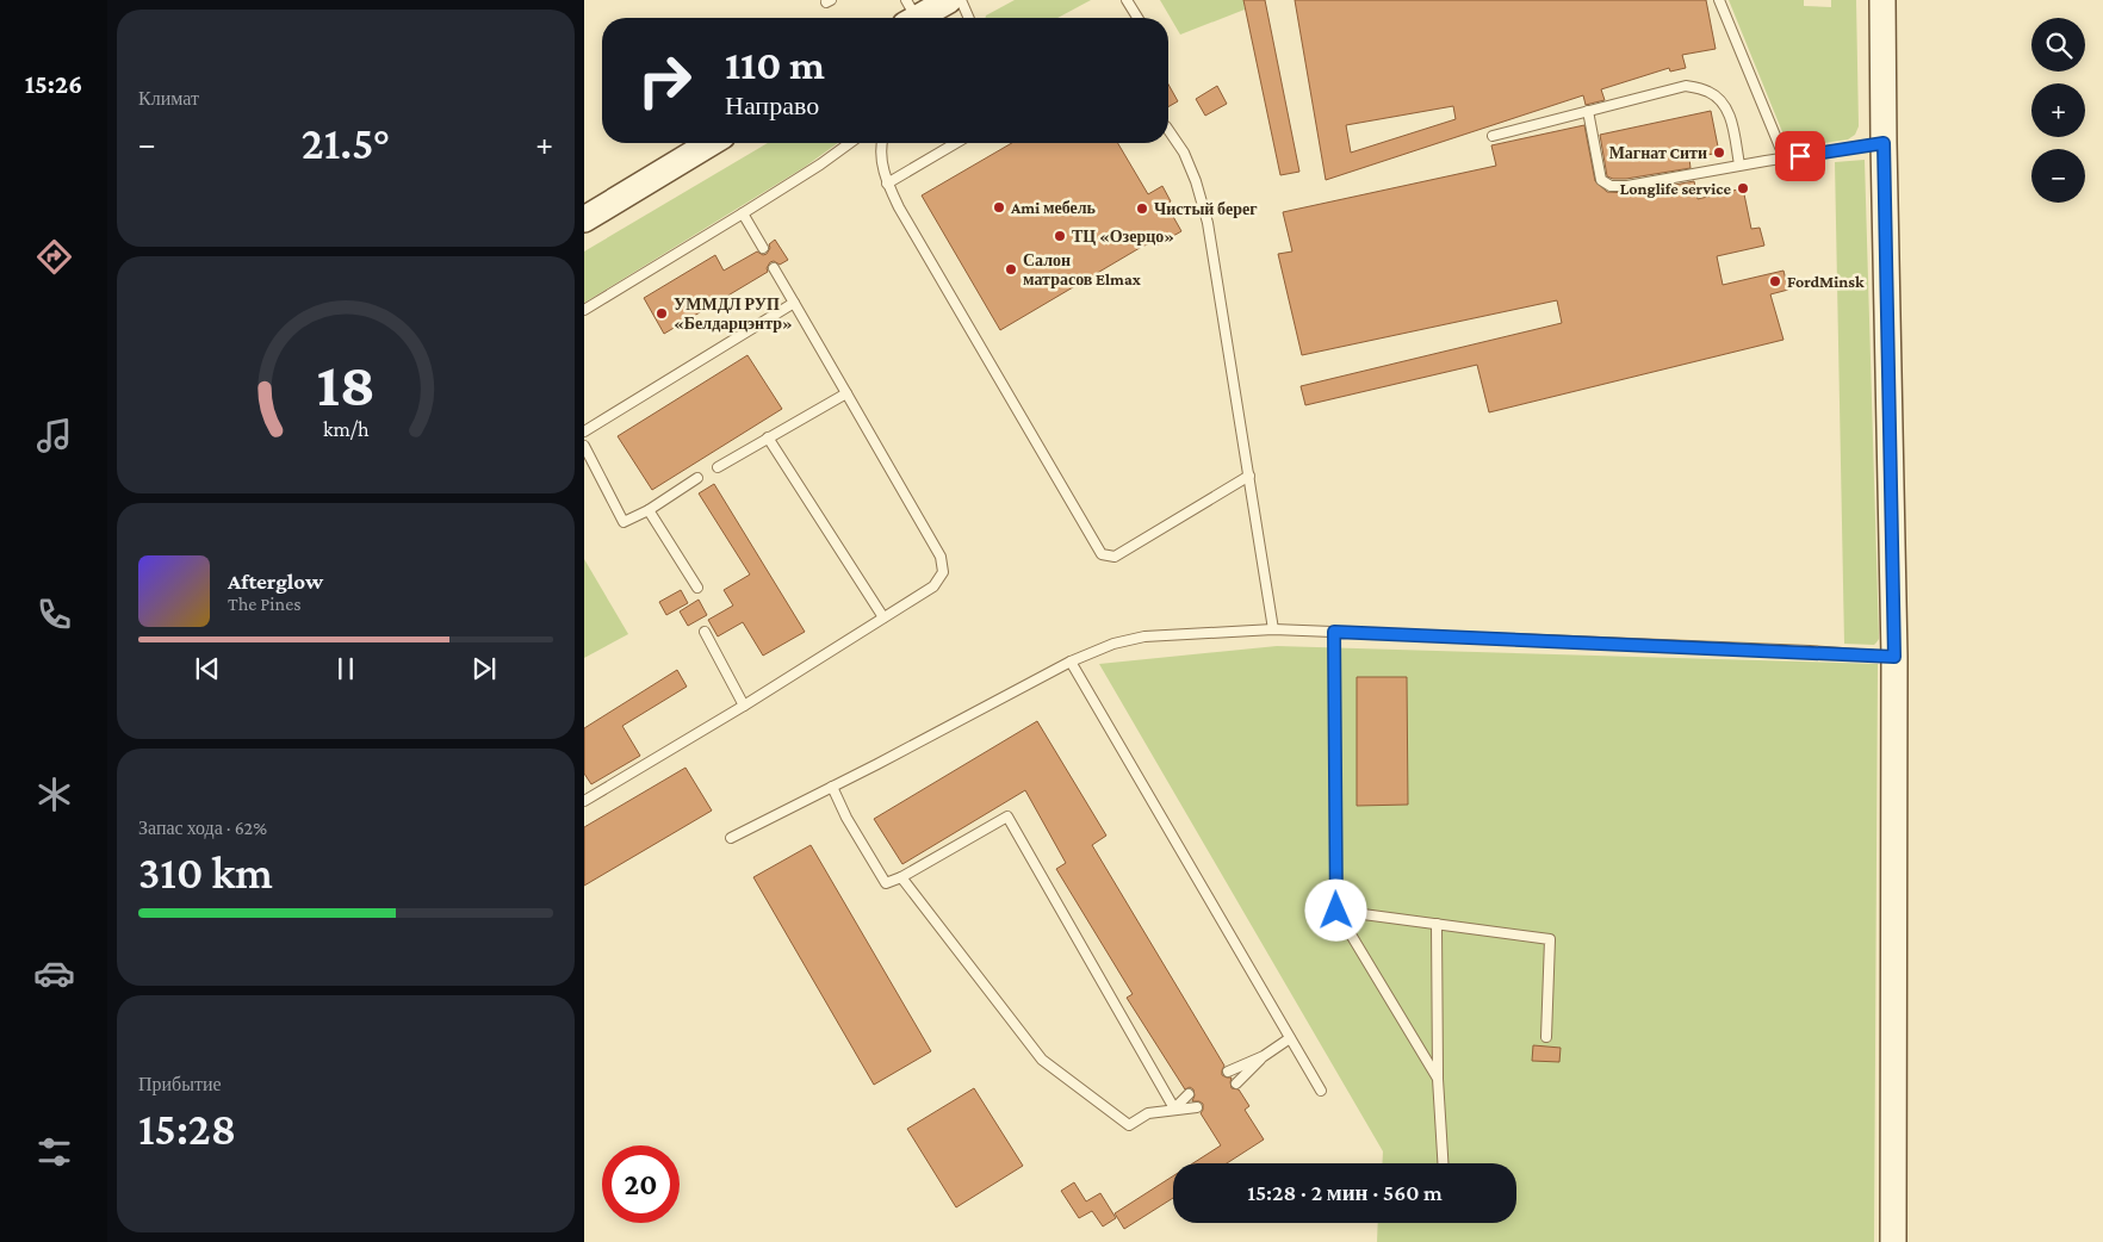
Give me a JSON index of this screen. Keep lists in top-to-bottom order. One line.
{"places":["Магнат Cити","Longlife service","Ami мебель","Чистый берег","ТЦ «Озерцо»","Салон матрасов Elmax","FordMinsk","УММДЛ РУП «Белдарцэнтр»"],"page":{"tabs":"15:26","tile":["Климат",["Запас хода · 62%","310 km"],["Прибытие","15:28"]],"map_buttons":["+","−"],"turn":["110 m","Направо"],"heat":["−","21.5°","+"],"song":["Afterglow","The Pines"],"limit":"20","trip":"15:28 · 2 мин · 560 m","gauge":["18","km/h"]}}
